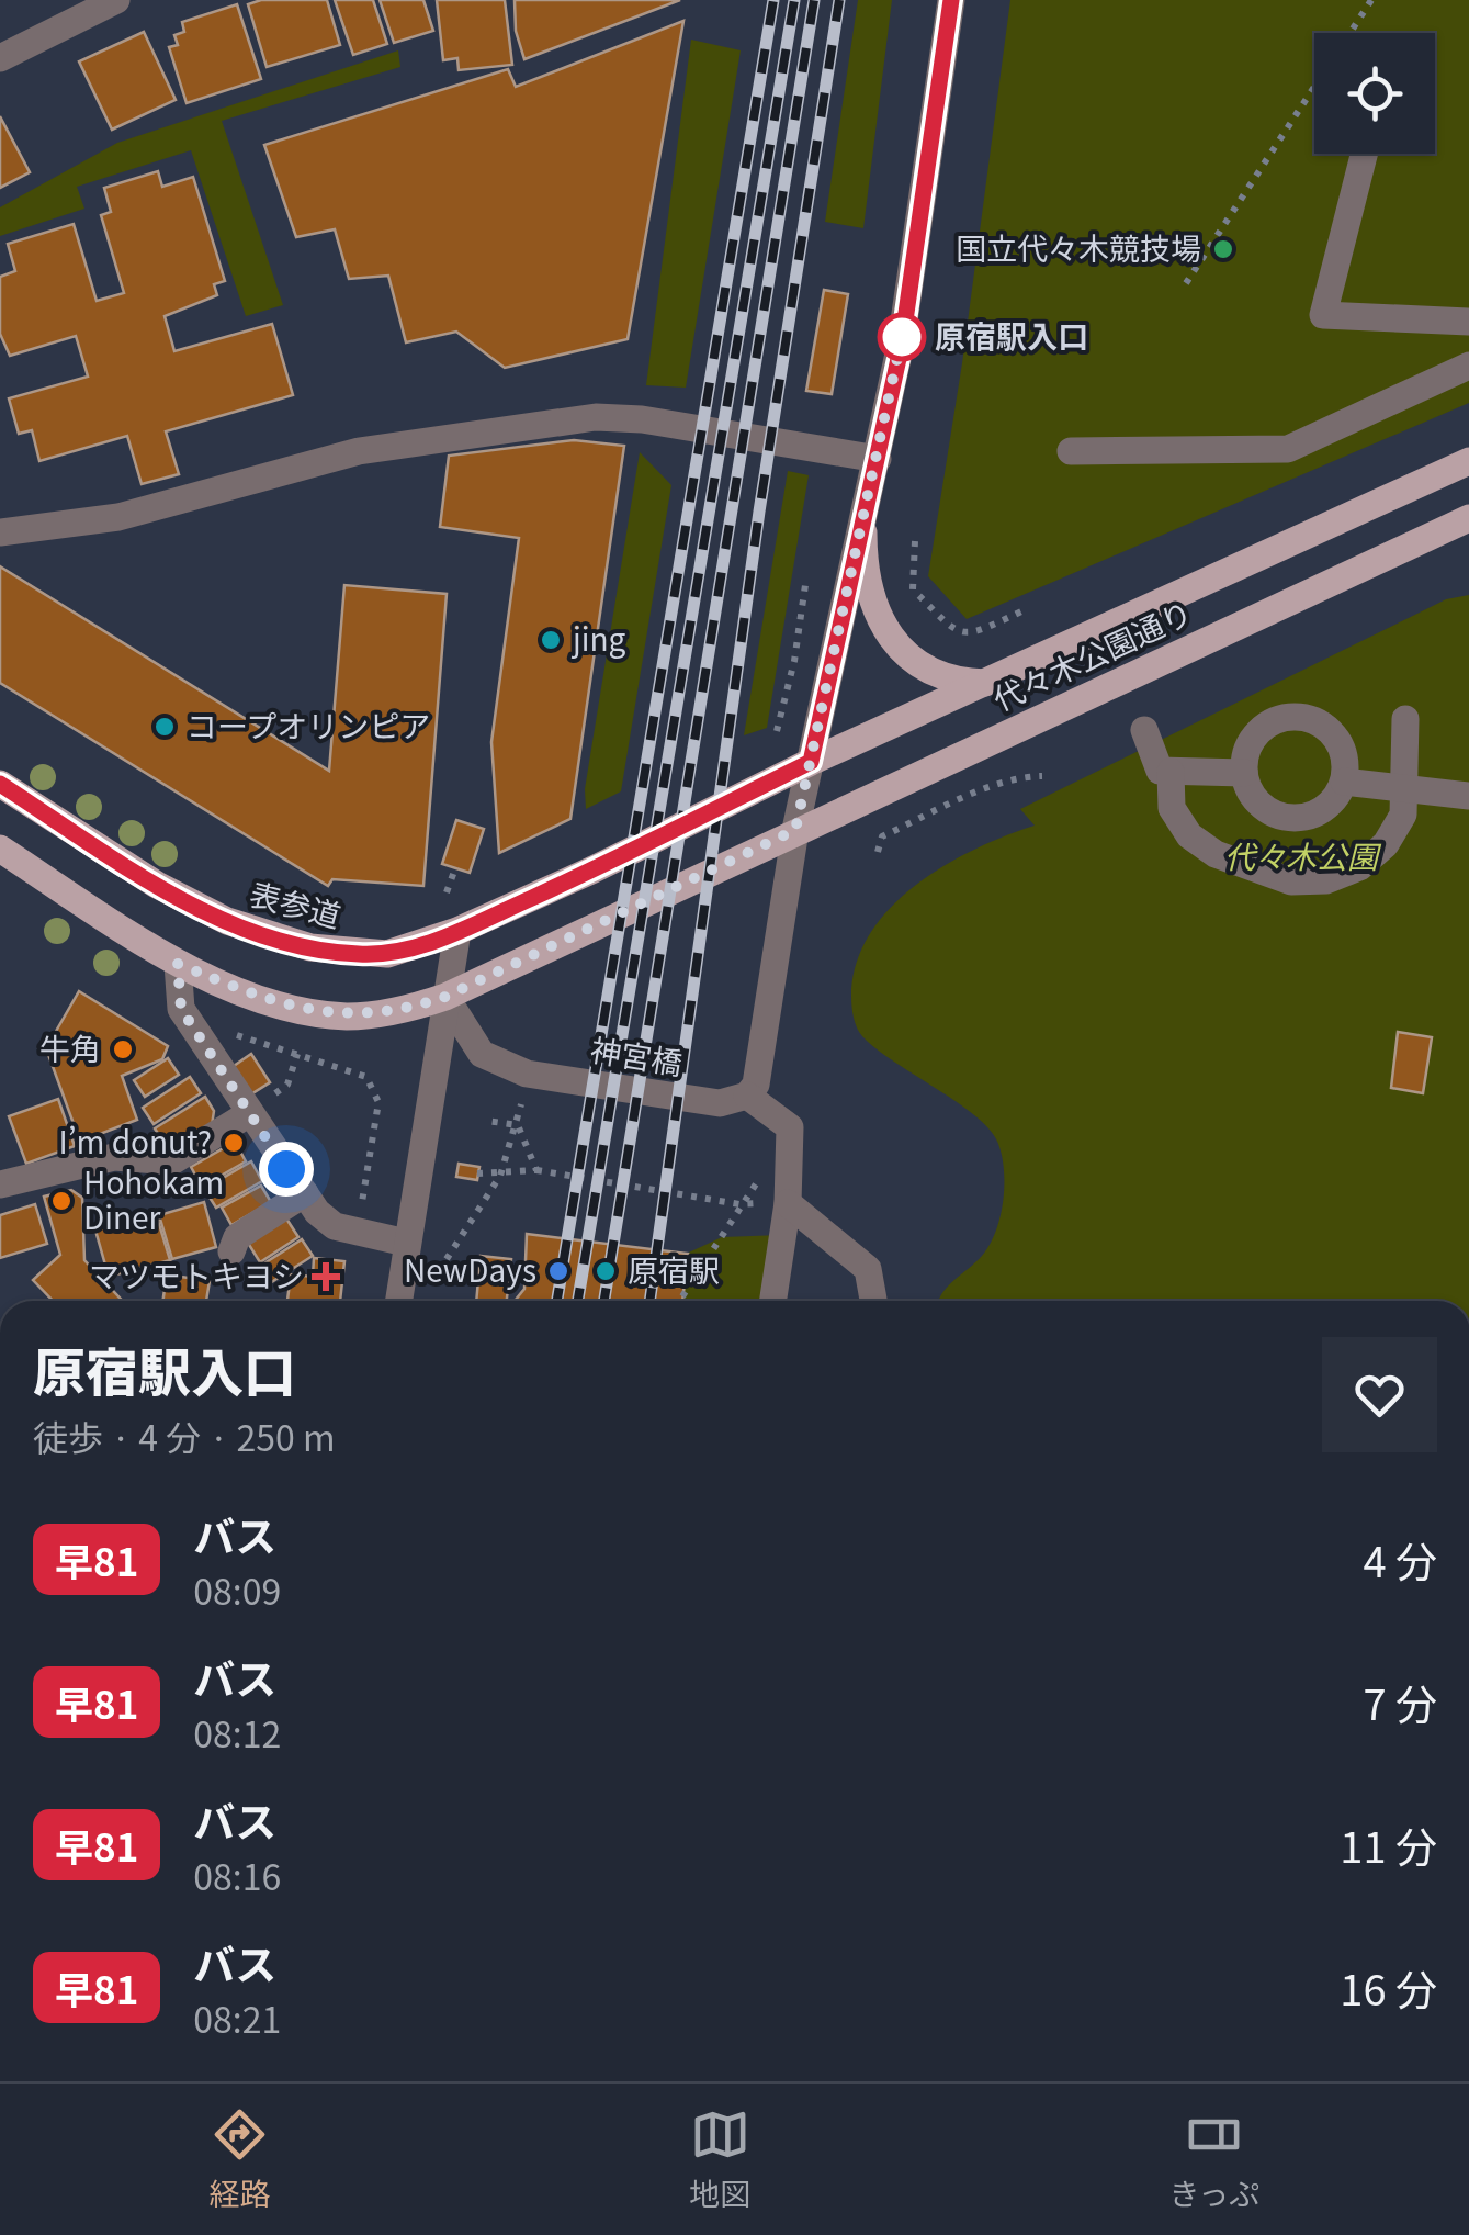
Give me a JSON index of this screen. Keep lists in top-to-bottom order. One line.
{"streets":{"main road":["代々木公園通り","表参道"],"street":["神宮橋"]},"crossings":[["代々木公園通り","表参道"],["代々木公園通り","神宮橋"]],"parks":["代々木公園"],"places":{"other":["国立代々木競技場","原宿駅入口","jing","コープオリンピア","牛角","I’m donut?","Hohokam Diner","NewDays","原宿駅"],"health":["マツモトキヨシ"]},"lines":["bus line 早81"],"page":{"heading":["原宿駅入口","徒歩 · 4 分 · 250 m"],"list":[{"mark":"早81","name":"バス","note":"08:09","value":"4 分"},{"mark":"早81","name":"バス","note":"08:12","value":"7 分"},{"mark":"早81","name":"バス","note":"08:16","value":"11 分"},{"mark":"早81","name":"バス","note":"08:21","value":"16 分"}],"tabs":["経路","地図","きっぷ"]}}
